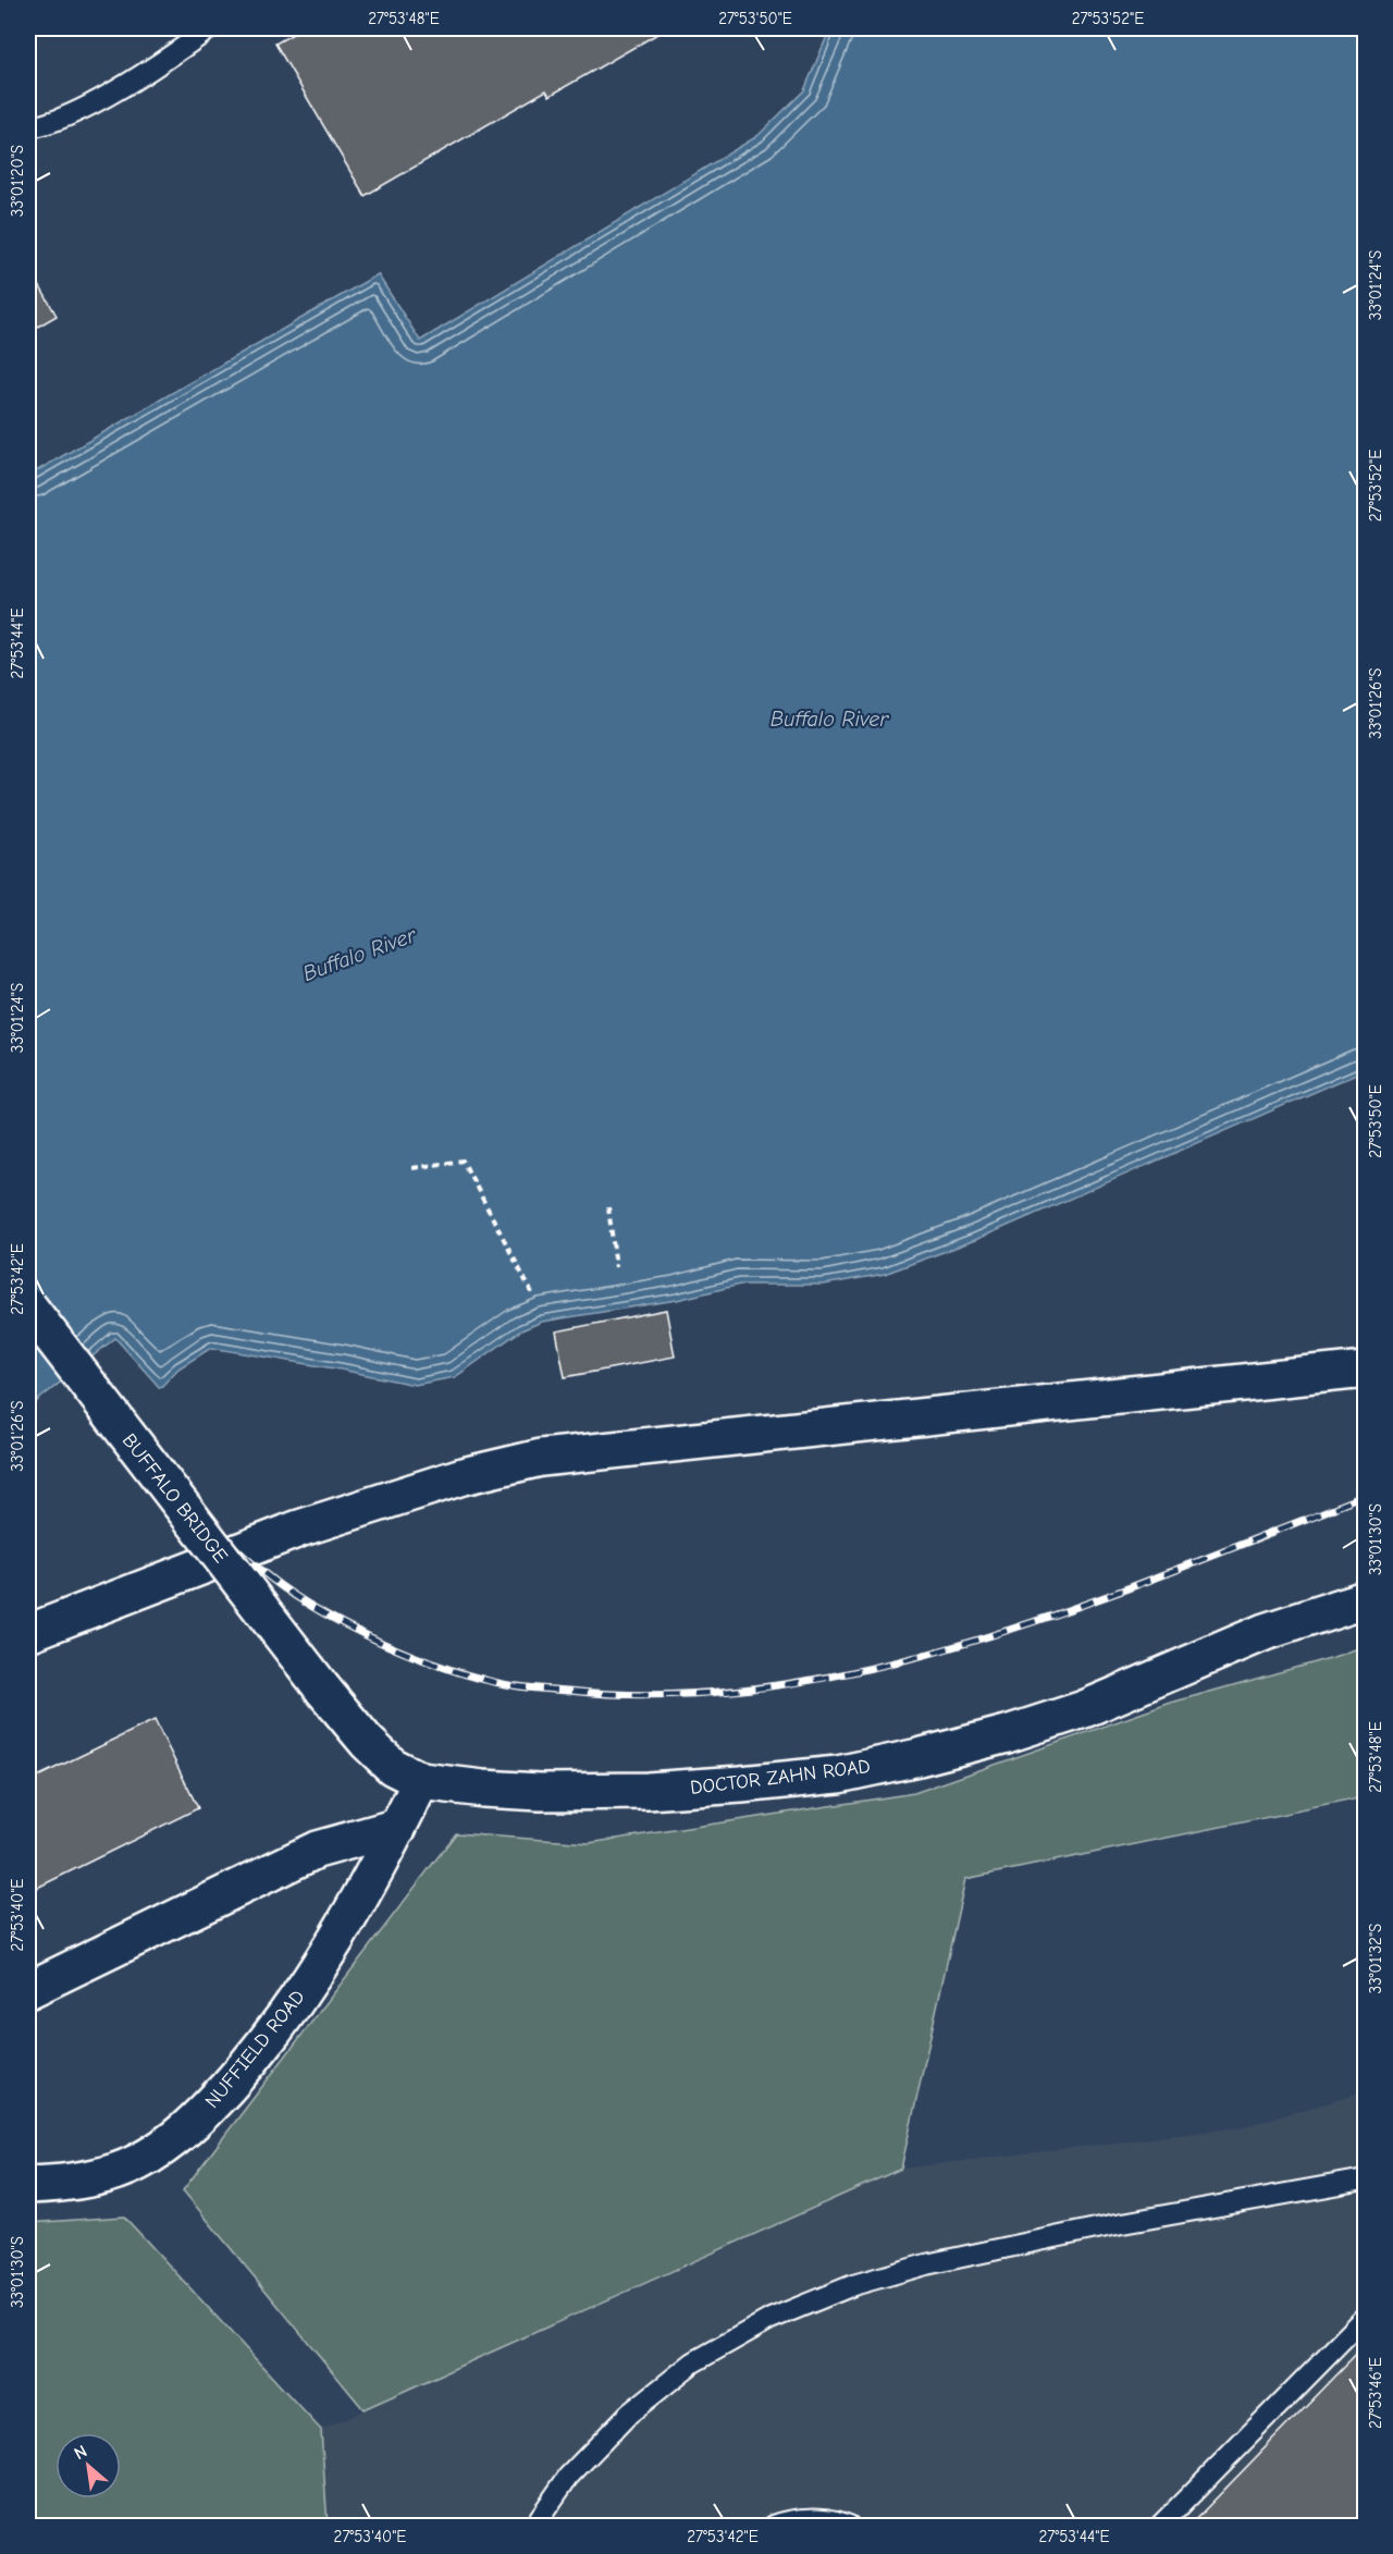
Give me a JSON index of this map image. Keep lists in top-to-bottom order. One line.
{"streets":{"street":["BUFFALO BRIDGE","DOCTOR ZAHN ROAD","NUFFIELD ROAD"]},"crossings":[["BUFFALO BRIDGE","DOCTOR ZAHN ROAD"],["DOCTOR ZAHN ROAD","NUFFIELD ROAD"]],"water":["Buffalo River"],"north":"top left","coordinates":["27°53'48\"E","27°53'50\"E","27°53'52\"E","33°01'20\"S","33°01'24\"S","27°53'44\"E","33°01'26\"S","27°53'42\"E","33°01'30\"S","27°53'40\"E","33°01'32\"S","27°53'46\"E"]}
